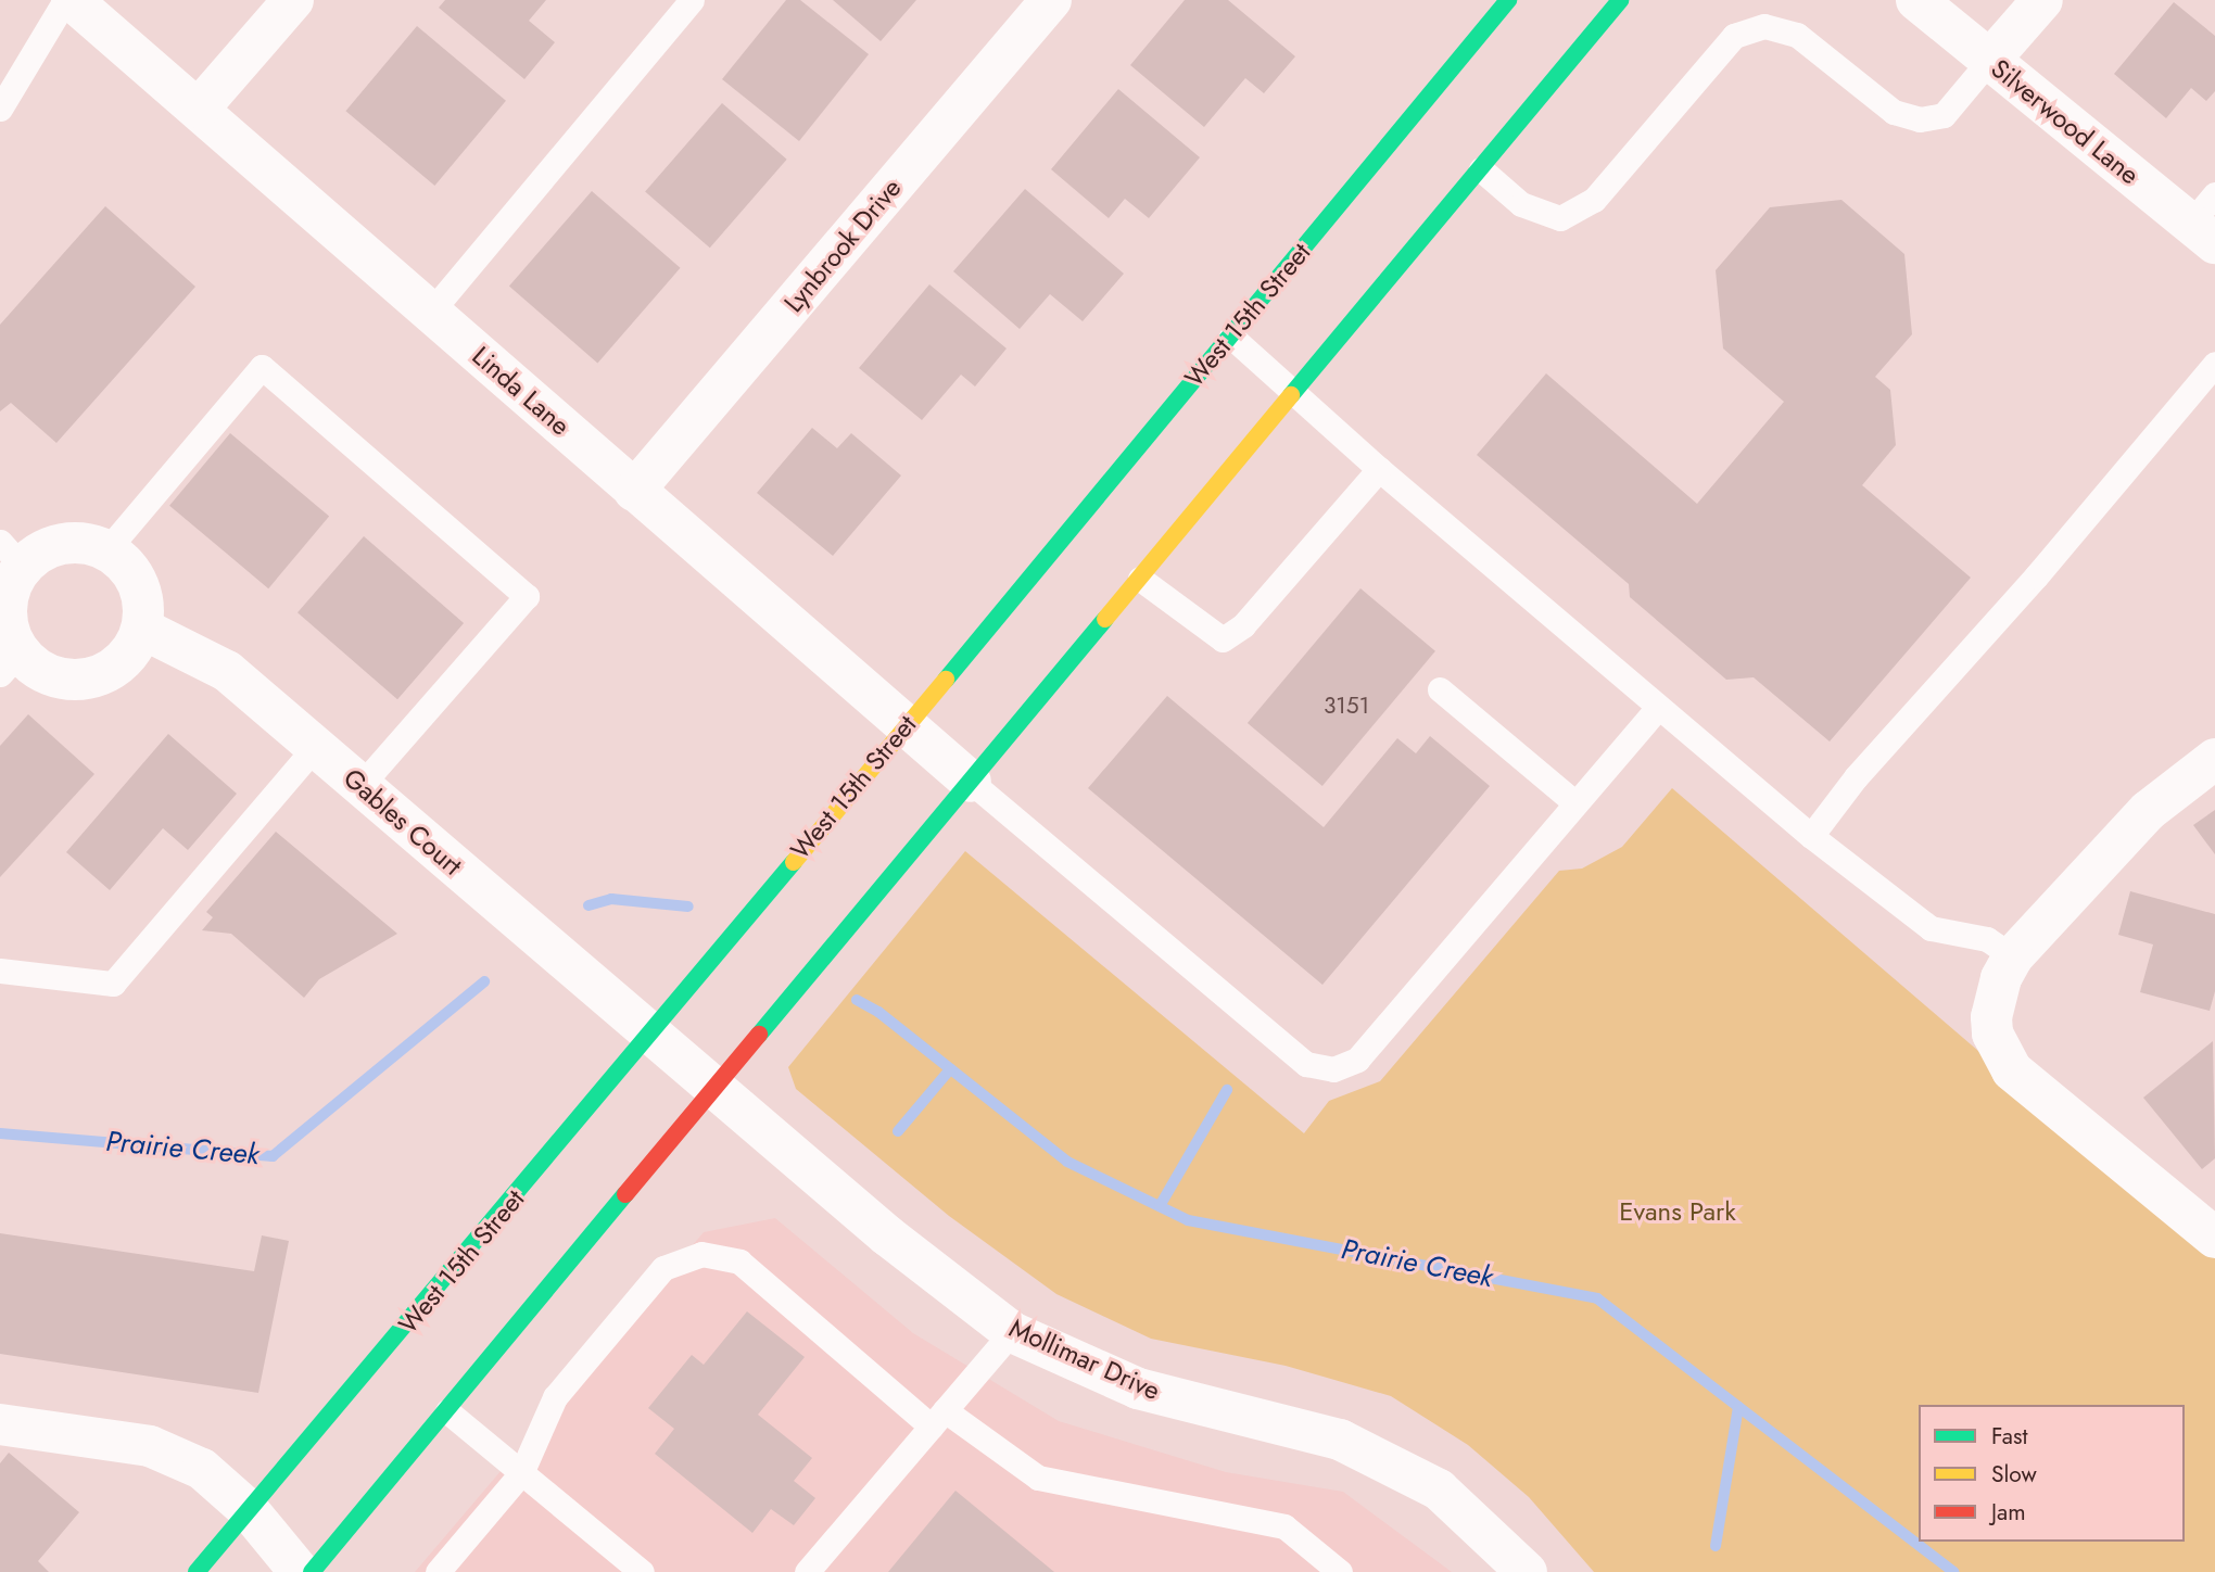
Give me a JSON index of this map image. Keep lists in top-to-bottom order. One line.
{"streets":{"main road":["West 15th Street"],"street":["Silverwood Lane","Lynbrook Drive","Linda Lane","Gables Court","Mollimar Drive"]},"crossings":[["Lynbrook Drive","Linda Lane"],["West 15th Street","Linda Lane"],["West 15th Street","Gables Court"],["West 15th Street","Mollimar Drive"],["Gables Court","Mollimar Drive"]],"water":["Prairie Creek"],"parks":["Evans Park"],"house_numbers":["3151"],"legend":["Fast","Slow","Jam"]}
